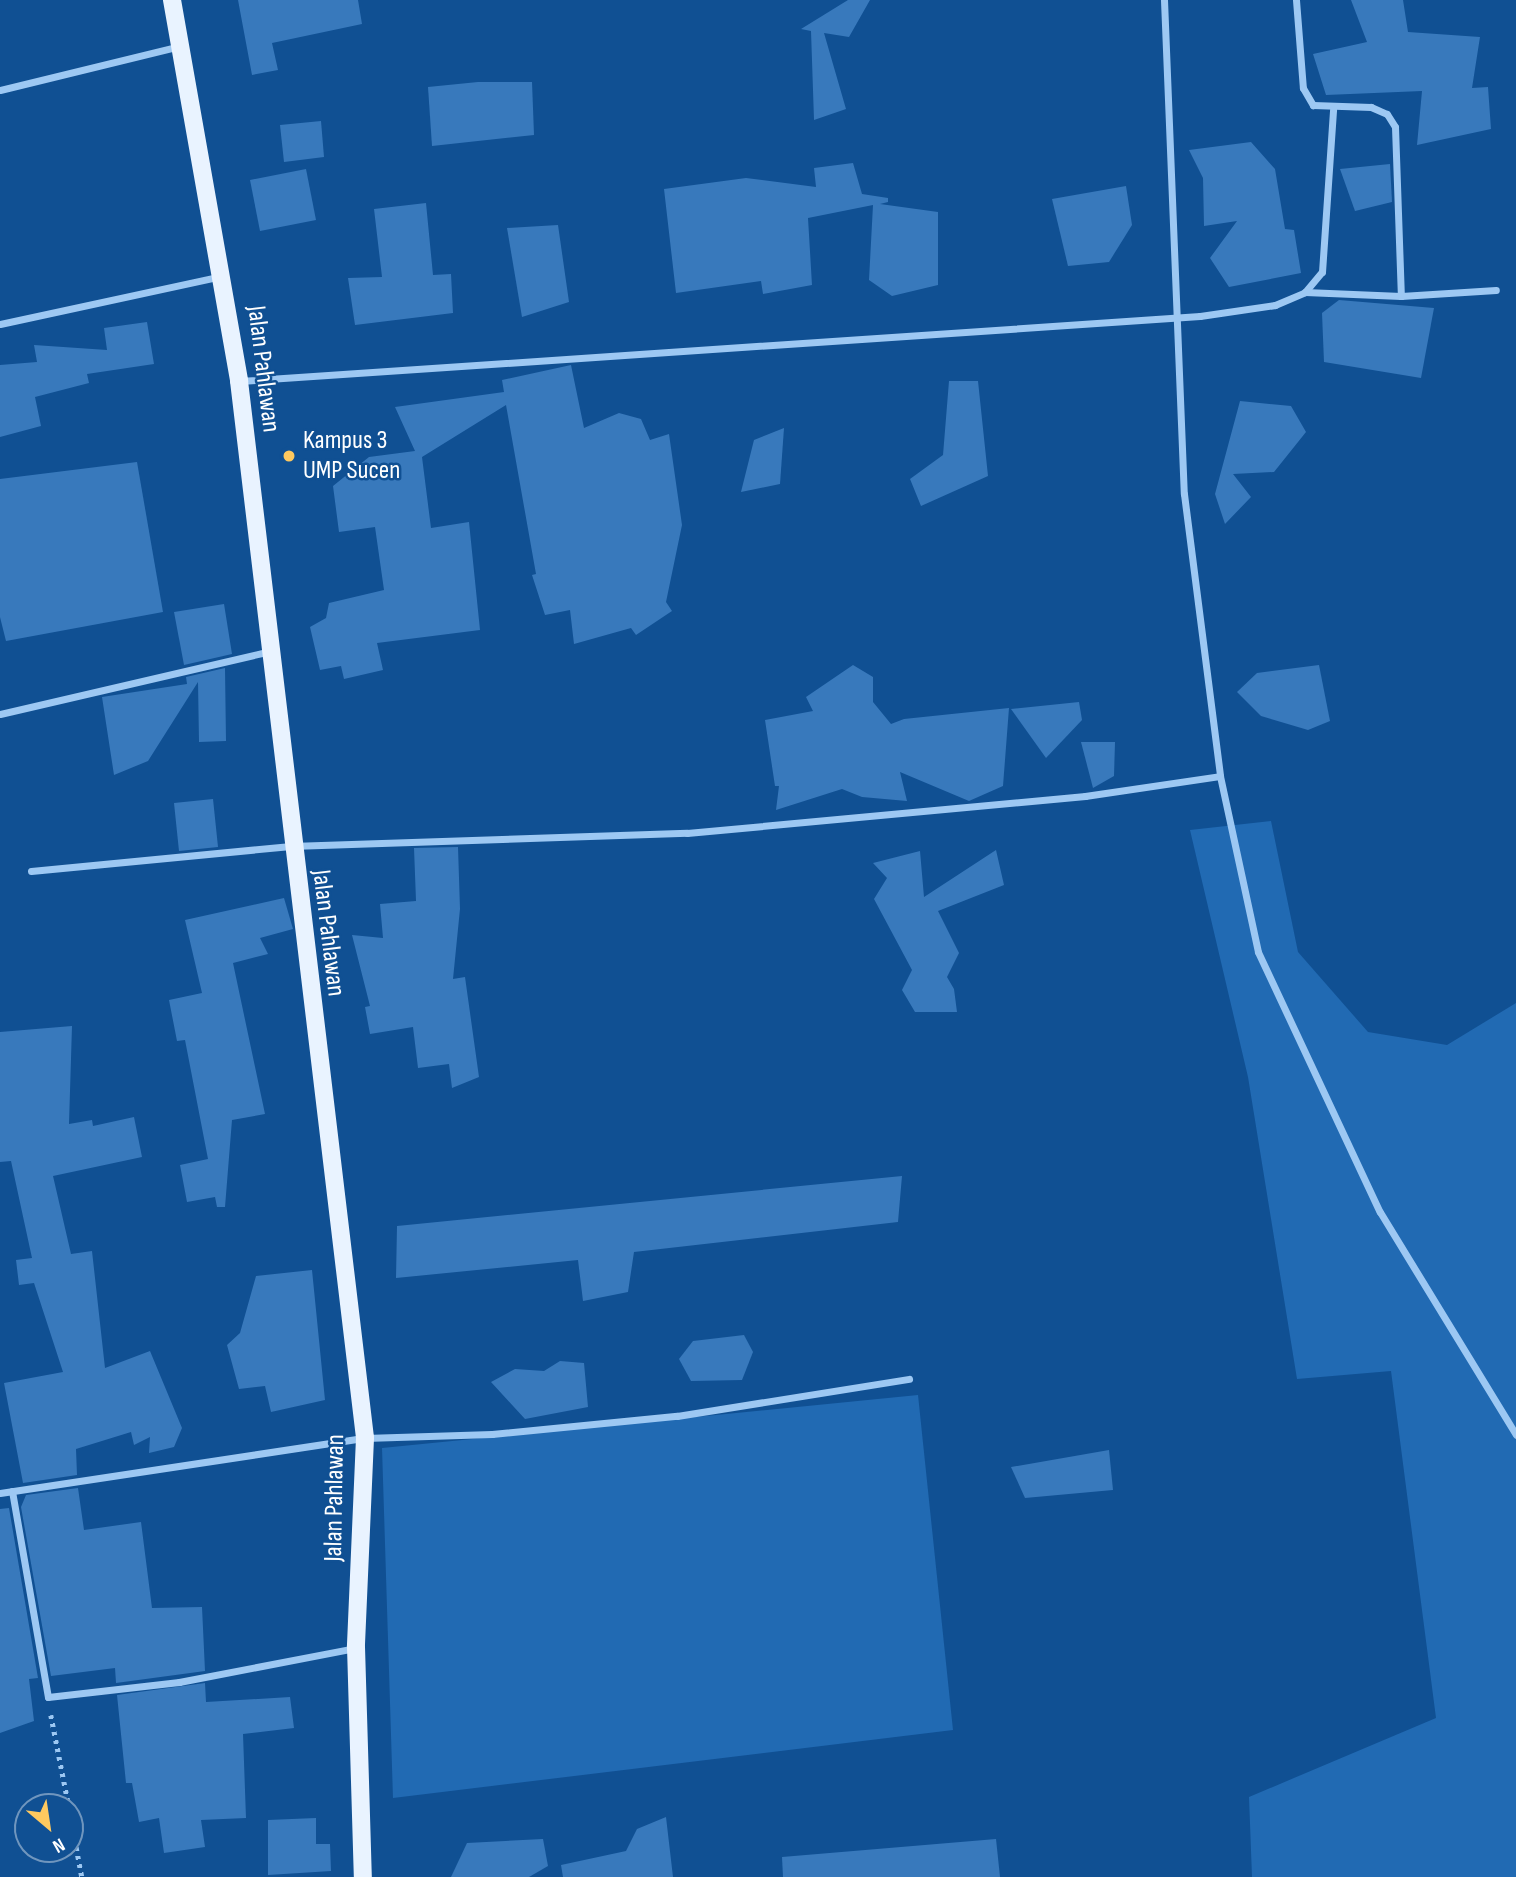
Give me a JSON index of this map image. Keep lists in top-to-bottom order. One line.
{"streets":{"main road":["Jalan Pahlawan"]},"places":["Kampus 3 UMP Sucen"],"north":"bottom right"}
